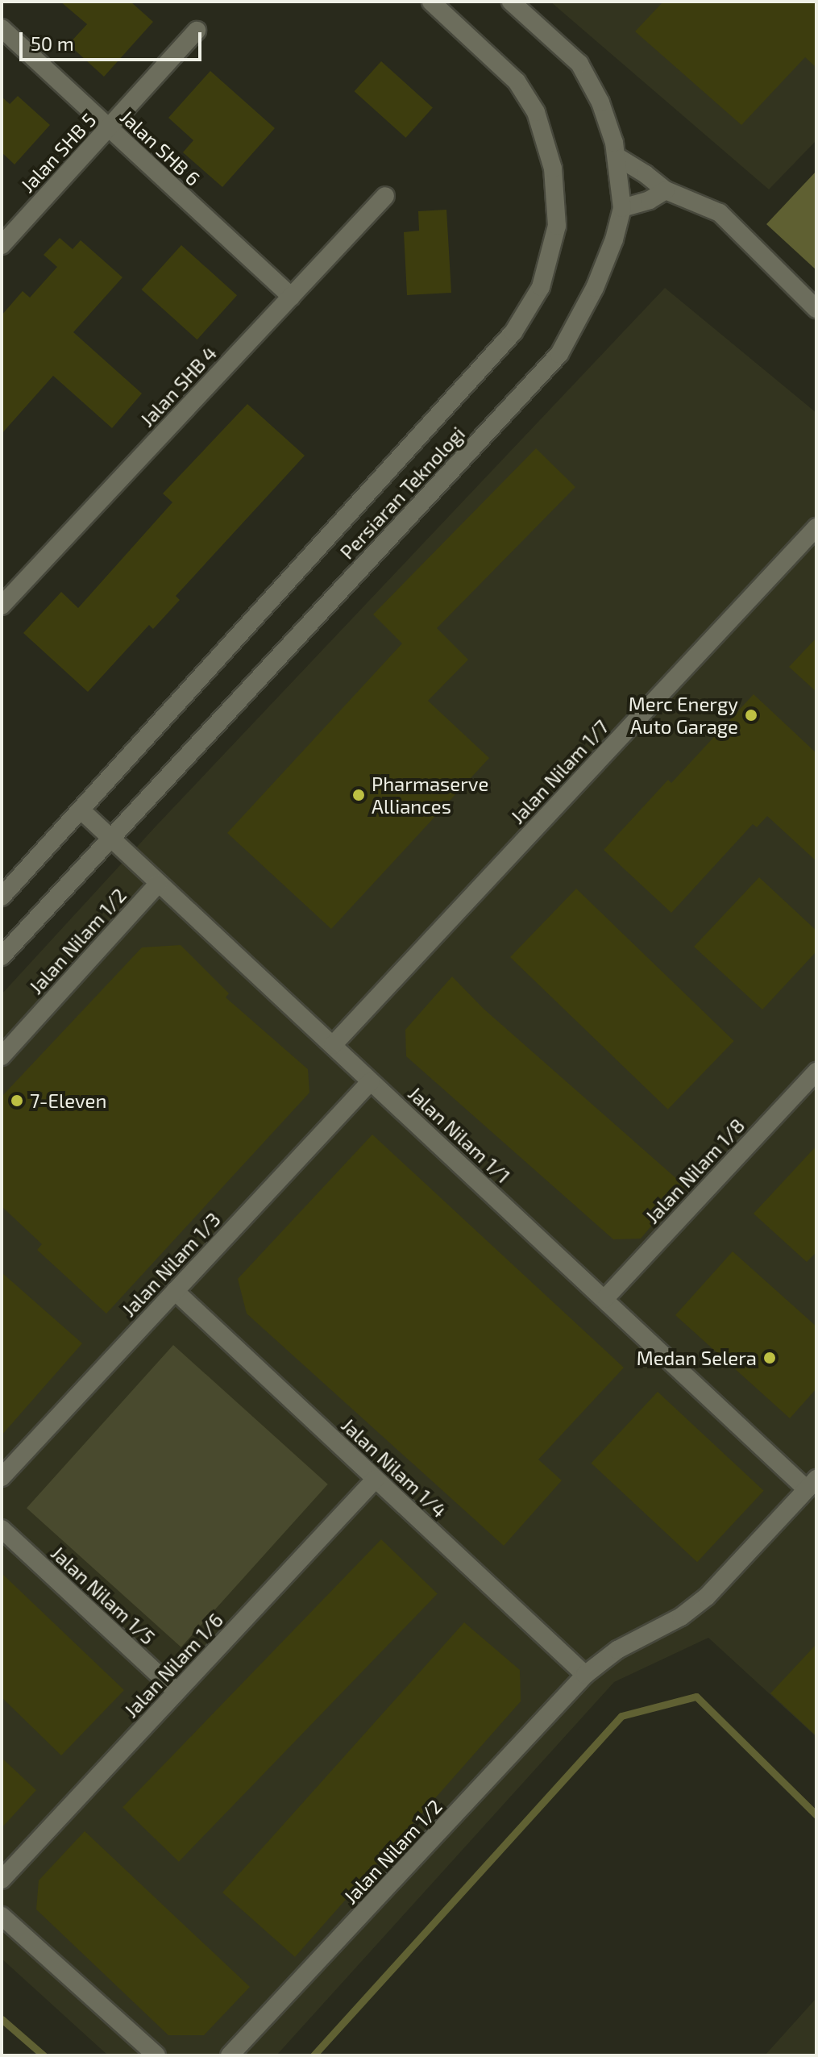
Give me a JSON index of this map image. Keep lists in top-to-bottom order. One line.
{"streets":{"street":["Jalan SHB 6","Jalan SHB 5","Jalan SHB 4","Persiaran Teknologi","Jalan Nilam 1/7","Jalan Nilam 1/2","Jalan Nilam 1/1","Jalan Nilam 1/8","Jalan Nilam 1/3","Jalan Nilam 1/4","Jalan Nilam 1/5","Jalan Nilam 1/6"]},"crossings":[["Jalan SHB 6","Jalan SHB 5"],["Jalan SHB 6","Jalan SHB 4"],["Persiaran Teknologi","Jalan Nilam 1/1"],["Jalan Nilam 1/7","Jalan Nilam 1/1"],["Jalan Nilam 1/2","Jalan Nilam 1/1"],["Jalan Nilam 1/2","Jalan Nilam 1/4"],["Jalan Nilam 1/1","Jalan Nilam 1/8"],["Jalan Nilam 1/1","Jalan Nilam 1/3"],["Jalan Nilam 1/3","Jalan Nilam 1/4"],["Jalan Nilam 1/4","Jalan Nilam 1/6"],["Jalan Nilam 1/5","Jalan Nilam 1/6"]],"places":["Merc Energy Auto Garage","Pharmaserve Alliances","7-Eleven","Medan Selera"],"scale_bar":"50 m"}
